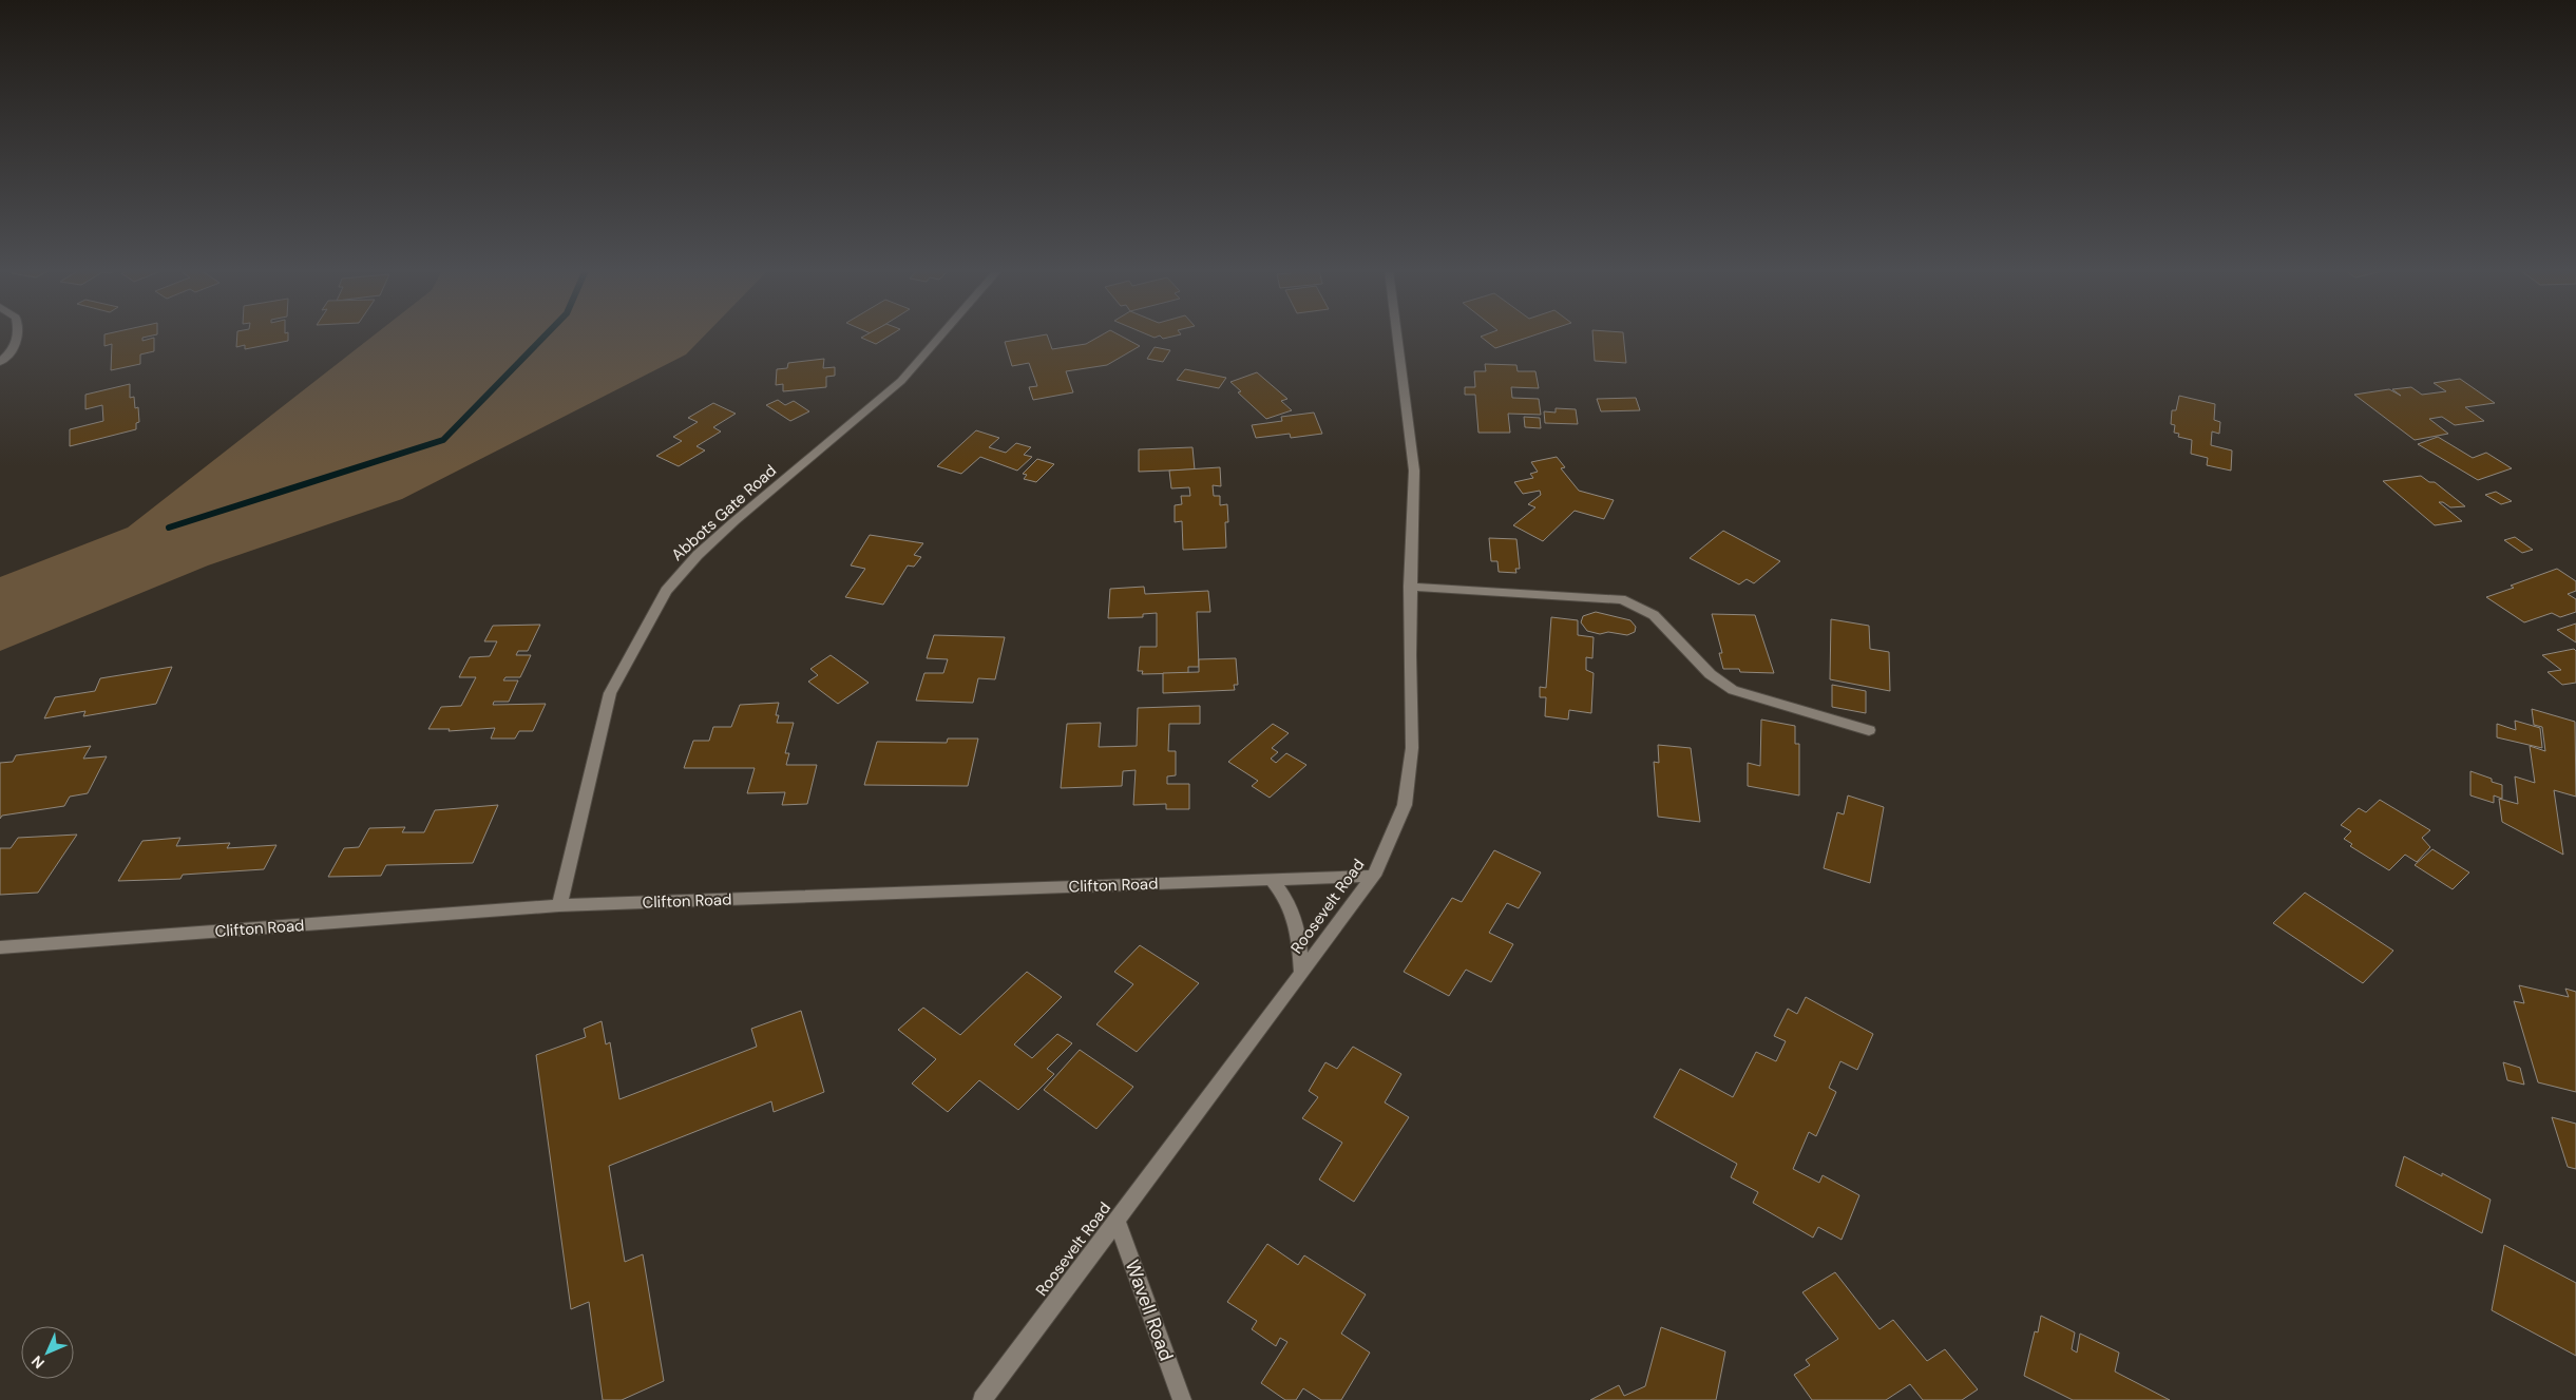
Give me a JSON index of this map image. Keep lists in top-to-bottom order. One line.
{"streets":{"street":["Abbots Gate Road","Clifton Road","Roosevelt Road","Wavell Road"]},"crossings":[["Abbots Gate Road","Clifton Road"],["Clifton Road","Roosevelt Road"],["Roosevelt Road","Wavell Road"]],"north":"bottom left"}
